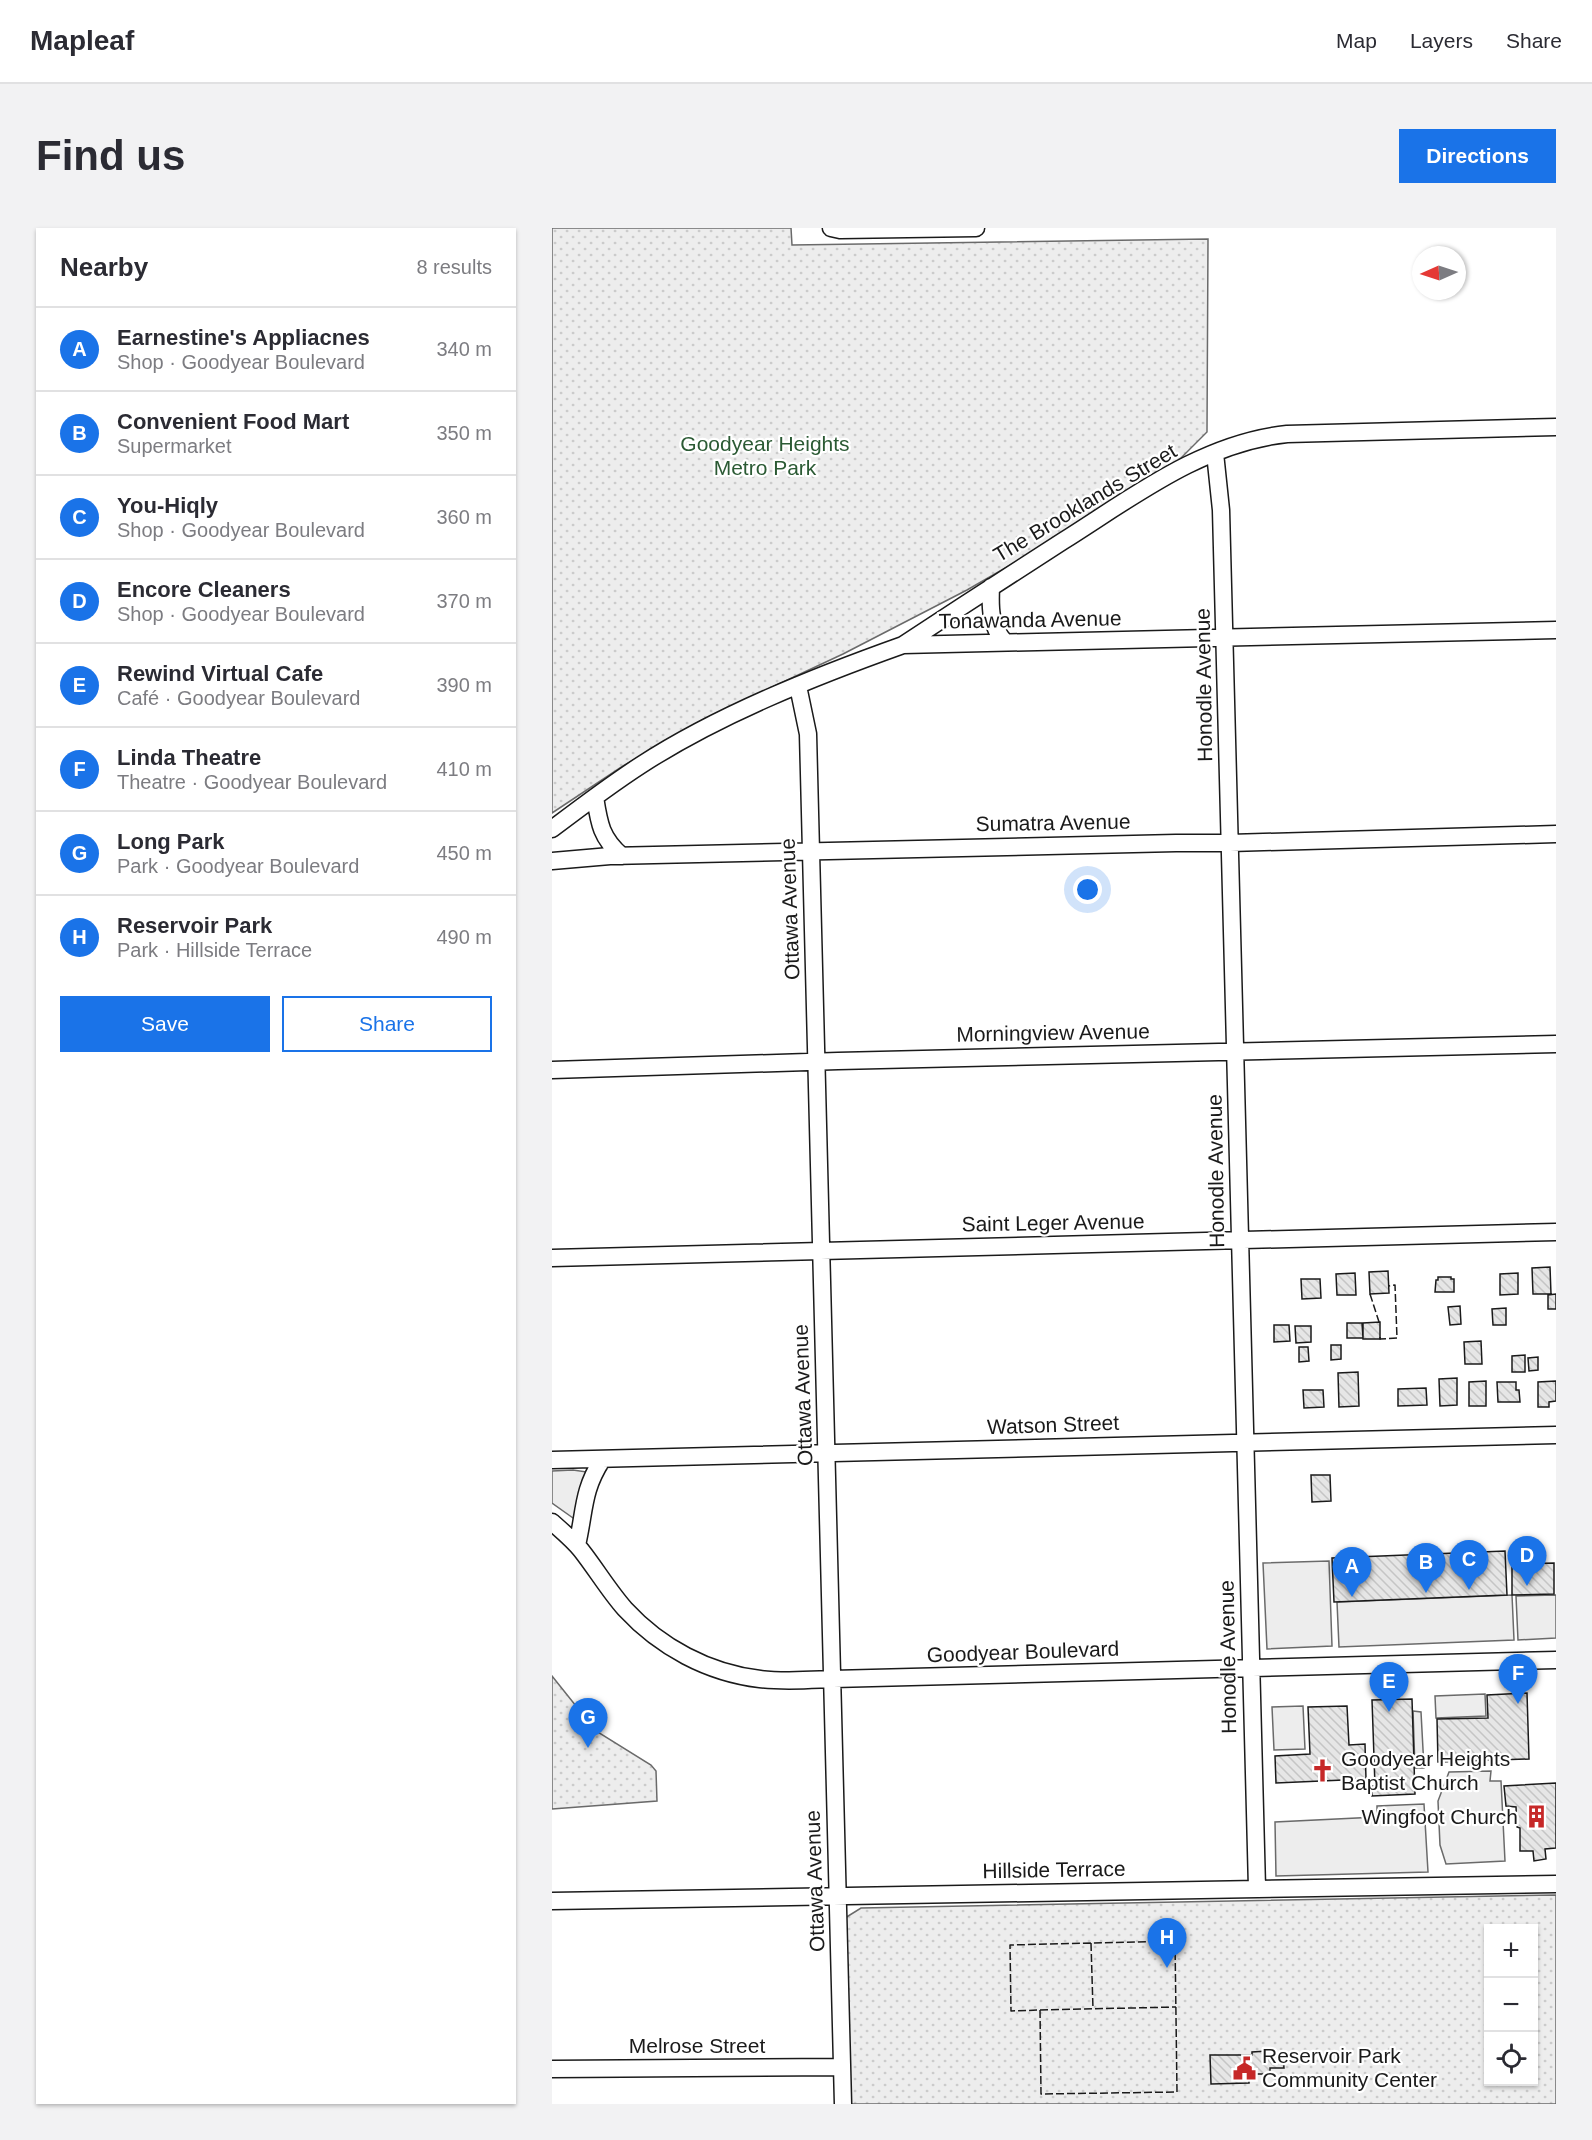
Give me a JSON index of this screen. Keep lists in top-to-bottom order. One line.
{"streets":{"street":["The Brooklands Street","Tonawanda Avenue","Honodle Avenue","Sumatra Avenue","Ottawa Avenue","Morningview Avenue","Saint Leger Avenue","Watson Street","Goodyear Boulevard","Hillside Terrace","Melrose Street"]},"crossings":[["The Brooklands Street","Tonawanda Avenue"],["The Brooklands Street","Honodle Avenue"],["Tonawanda Avenue","Honodle Avenue"],["Tonawanda Avenue","Ottawa Avenue"],["Honodle Avenue","Sumatra Avenue"],["Honodle Avenue","Morningview Avenue"],["Honodle Avenue","Saint Leger Avenue"],["Honodle Avenue","Watson Street"],["Honodle Avenue","Goodyear Boulevard"],["Honodle Avenue","Hillside Terrace"],["Sumatra Avenue","Ottawa Avenue"],["Ottawa Avenue","Morningview Avenue"],["Ottawa Avenue","Saint Leger Avenue"],["Ottawa Avenue","Watson Street"],["Ottawa Avenue","Goodyear Boulevard"],["Ottawa Avenue","Hillside Terrace"],["Ottawa Avenue","Melrose Street"]],"parks":["Goodyear Heights Metro Park"],"places":{"church":["Goodyear Heights Baptist Church"],"building":["Wingfoot Church"],"public building":["Reservoir Park Community Center"]},"north":"left","page":{"header":"Mapleaf","nav":["Map","Layers","Share"],"buttons":["Directions",["Save","Share"]],"title":"Find us","heading":["Nearby","8 results"],"list":[{"mark":"A","name":"Earnestine's Appliacnes","note":"Shop · Goodyear Boulevard","value":"340 m"},{"mark":"B","name":"Convenient Food Mart","note":"Supermarket","value":"350 m"},{"mark":"C","name":"You-Hiqly","note":"Shop · Goodyear Boulevard","value":"360 m"},{"mark":"D","name":"Encore Cleaners","note":"Shop · Goodyear Boulevard","value":"370 m"},{"mark":"E","name":"Rewind Virtual Cafe","note":"Café · Goodyear Boulevard","value":"390 m"},{"mark":"F","name":"Linda Theatre","note":"Theatre · Goodyear Boulevard","value":"410 m"},{"mark":"G","name":"Long Park","note":"Park · Goodyear Boulevard","value":"450 m"},{"mark":"H","name":"Reservoir Park","note":"Park · Hillside Terrace","value":"490 m"}],"pins":["D","C","B","A","F","E","G","H"],"map_buttons":["+","−"]}}
